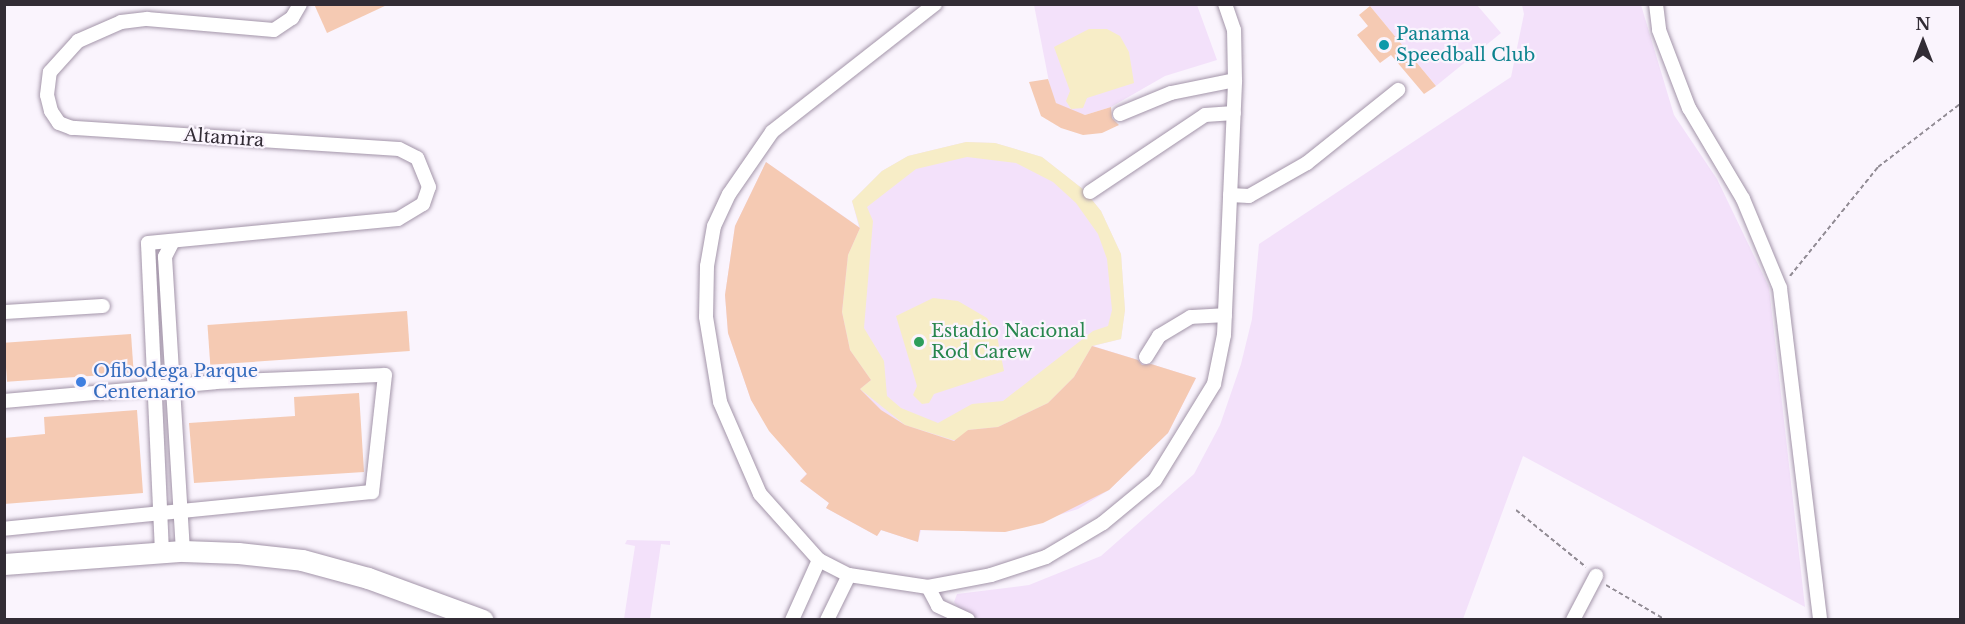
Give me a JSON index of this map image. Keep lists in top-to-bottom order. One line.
{"streets":{"street":["Altamira"]},"places":["Panama Speedball Club","Estadio Nacional Rod Carew","Ofibodega Parque Centenario"],"north":"top"}
